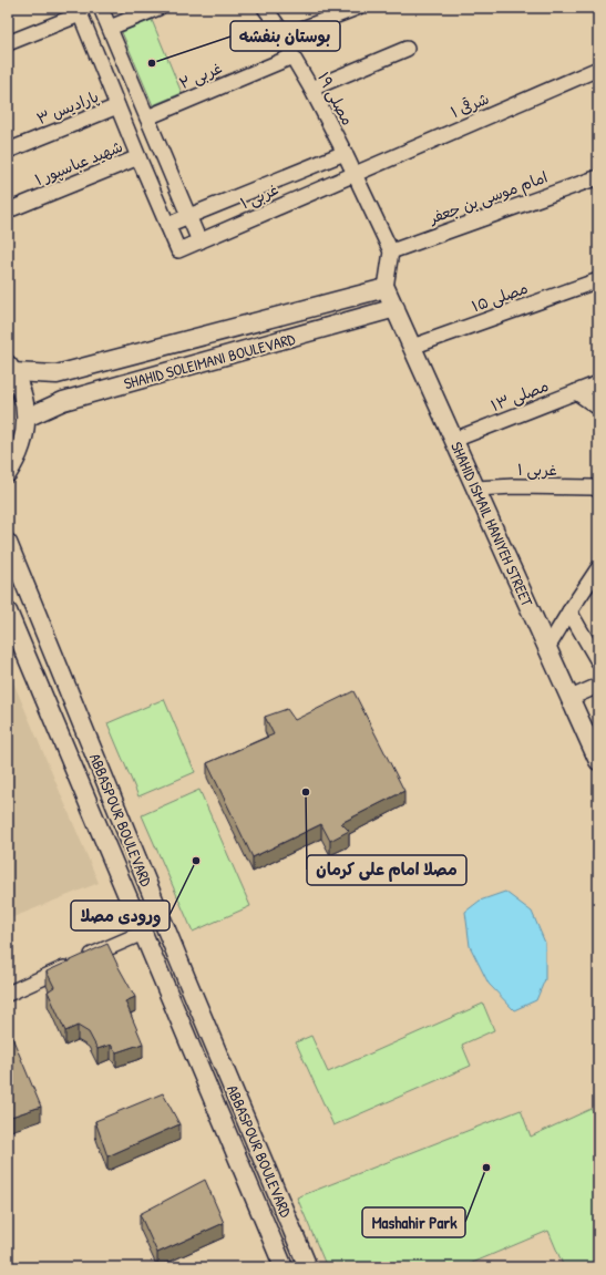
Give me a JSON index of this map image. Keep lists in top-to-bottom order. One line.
{"streets":{"main road":["SHAHID SOLEIMANI BOULEVARD","SHAHID ISMAIL HANIYEH STREET","ABBASPOUR BOULEVARD"],"street":["۲ غربی","مصلی ۱۹","شرقی ۱","پارادیس ۳","شهید عباسپور ۱","۱ غربی","امام موسی بن جعفر","مصلی ۱۵","مصلی ۱۳"]},"crossings":[["۲ غربی","مصلی ۱۹"],["مصلی ۱۹","شرقی ۱"],["مصلی ۱۹","۱ غربی"],["مصلی ۱۹","امام موسی بن جعفر"],["شرقی ۱","۱ غربی"],["۱ غربی","SHAHID ISMAIL HANIYEH STREET"],["مصلی ۱۵","SHAHID ISMAIL HANIYEH STREET"],["SHAHID SOLEIMANI BOULEVARD","SHAHID ISMAIL HANIYEH STREET"],["مصلی ۱۳","SHAHID ISMAIL HANIYEH STREET"]],"places":["بوستان بنفشه","مصلا امام علی کرمان","ورودی مصلا","Mashahir Park"]}
